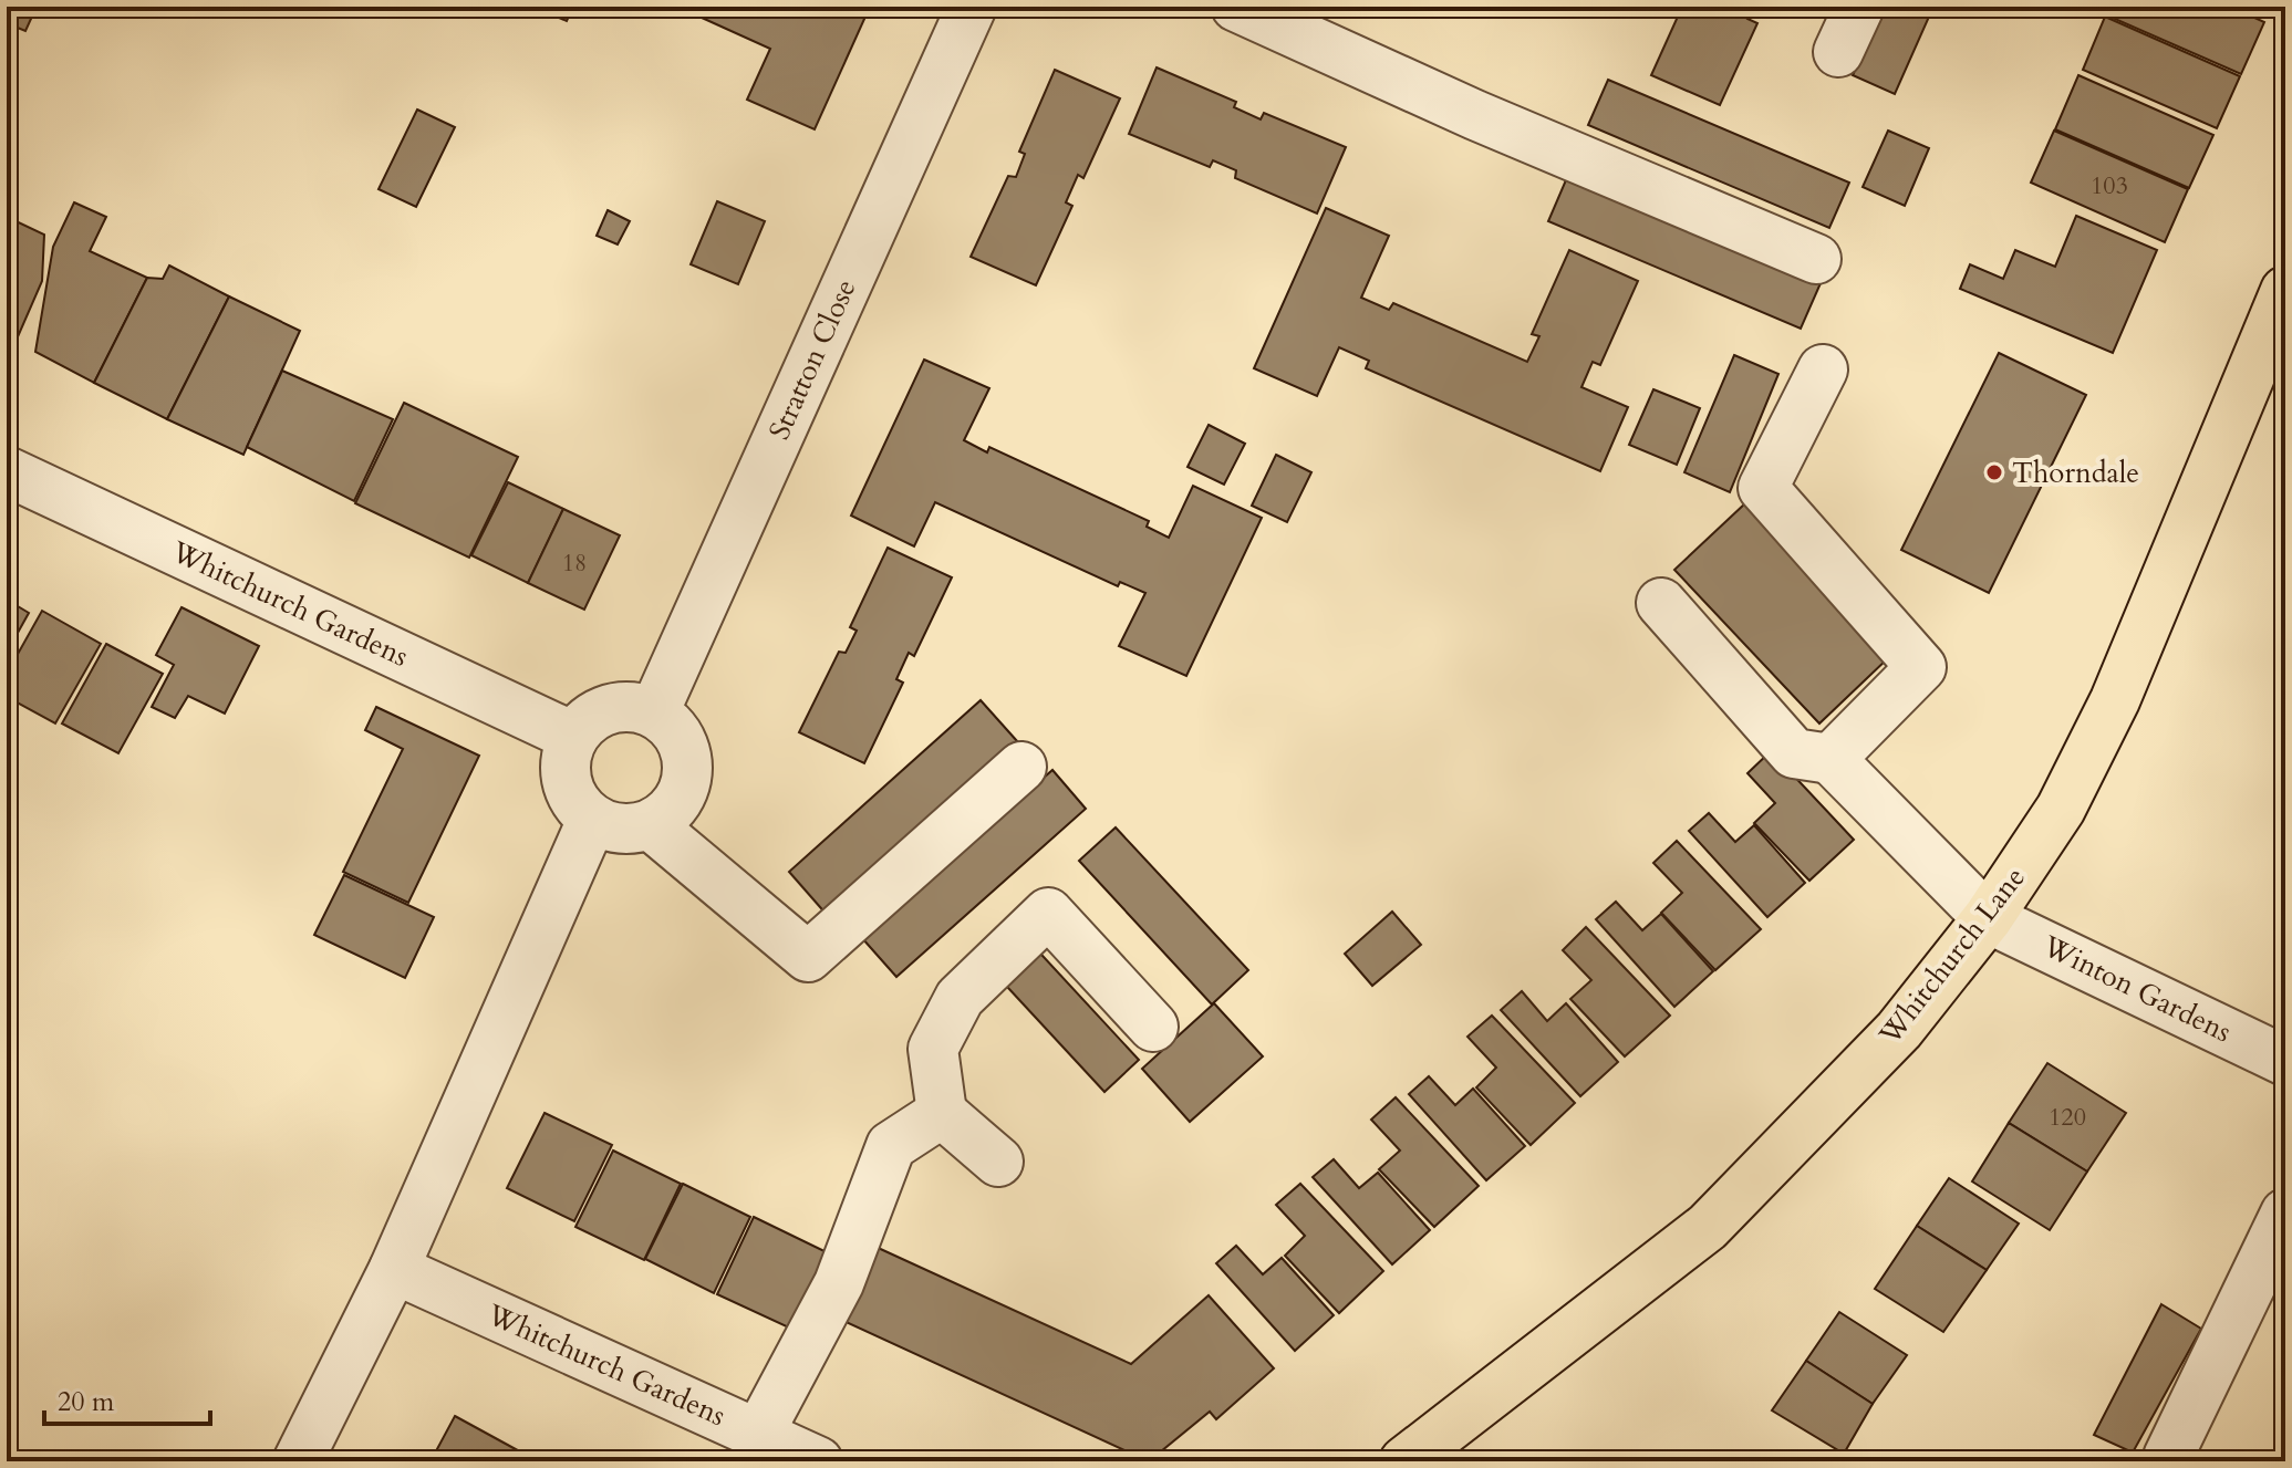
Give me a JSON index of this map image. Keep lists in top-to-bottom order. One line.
{"streets":{"main road":["Whitchurch Lane"],"street":["Stratton Close","Whitchurch Gardens","Winton Gardens"]},"crossings":[["Stratton Close","Whitchurch Gardens"],["Whitchurch Lane","Winton Gardens"]],"places":["Thorndale"],"house_numbers":["103","18","120"],"scale_bar":"20 m"}
